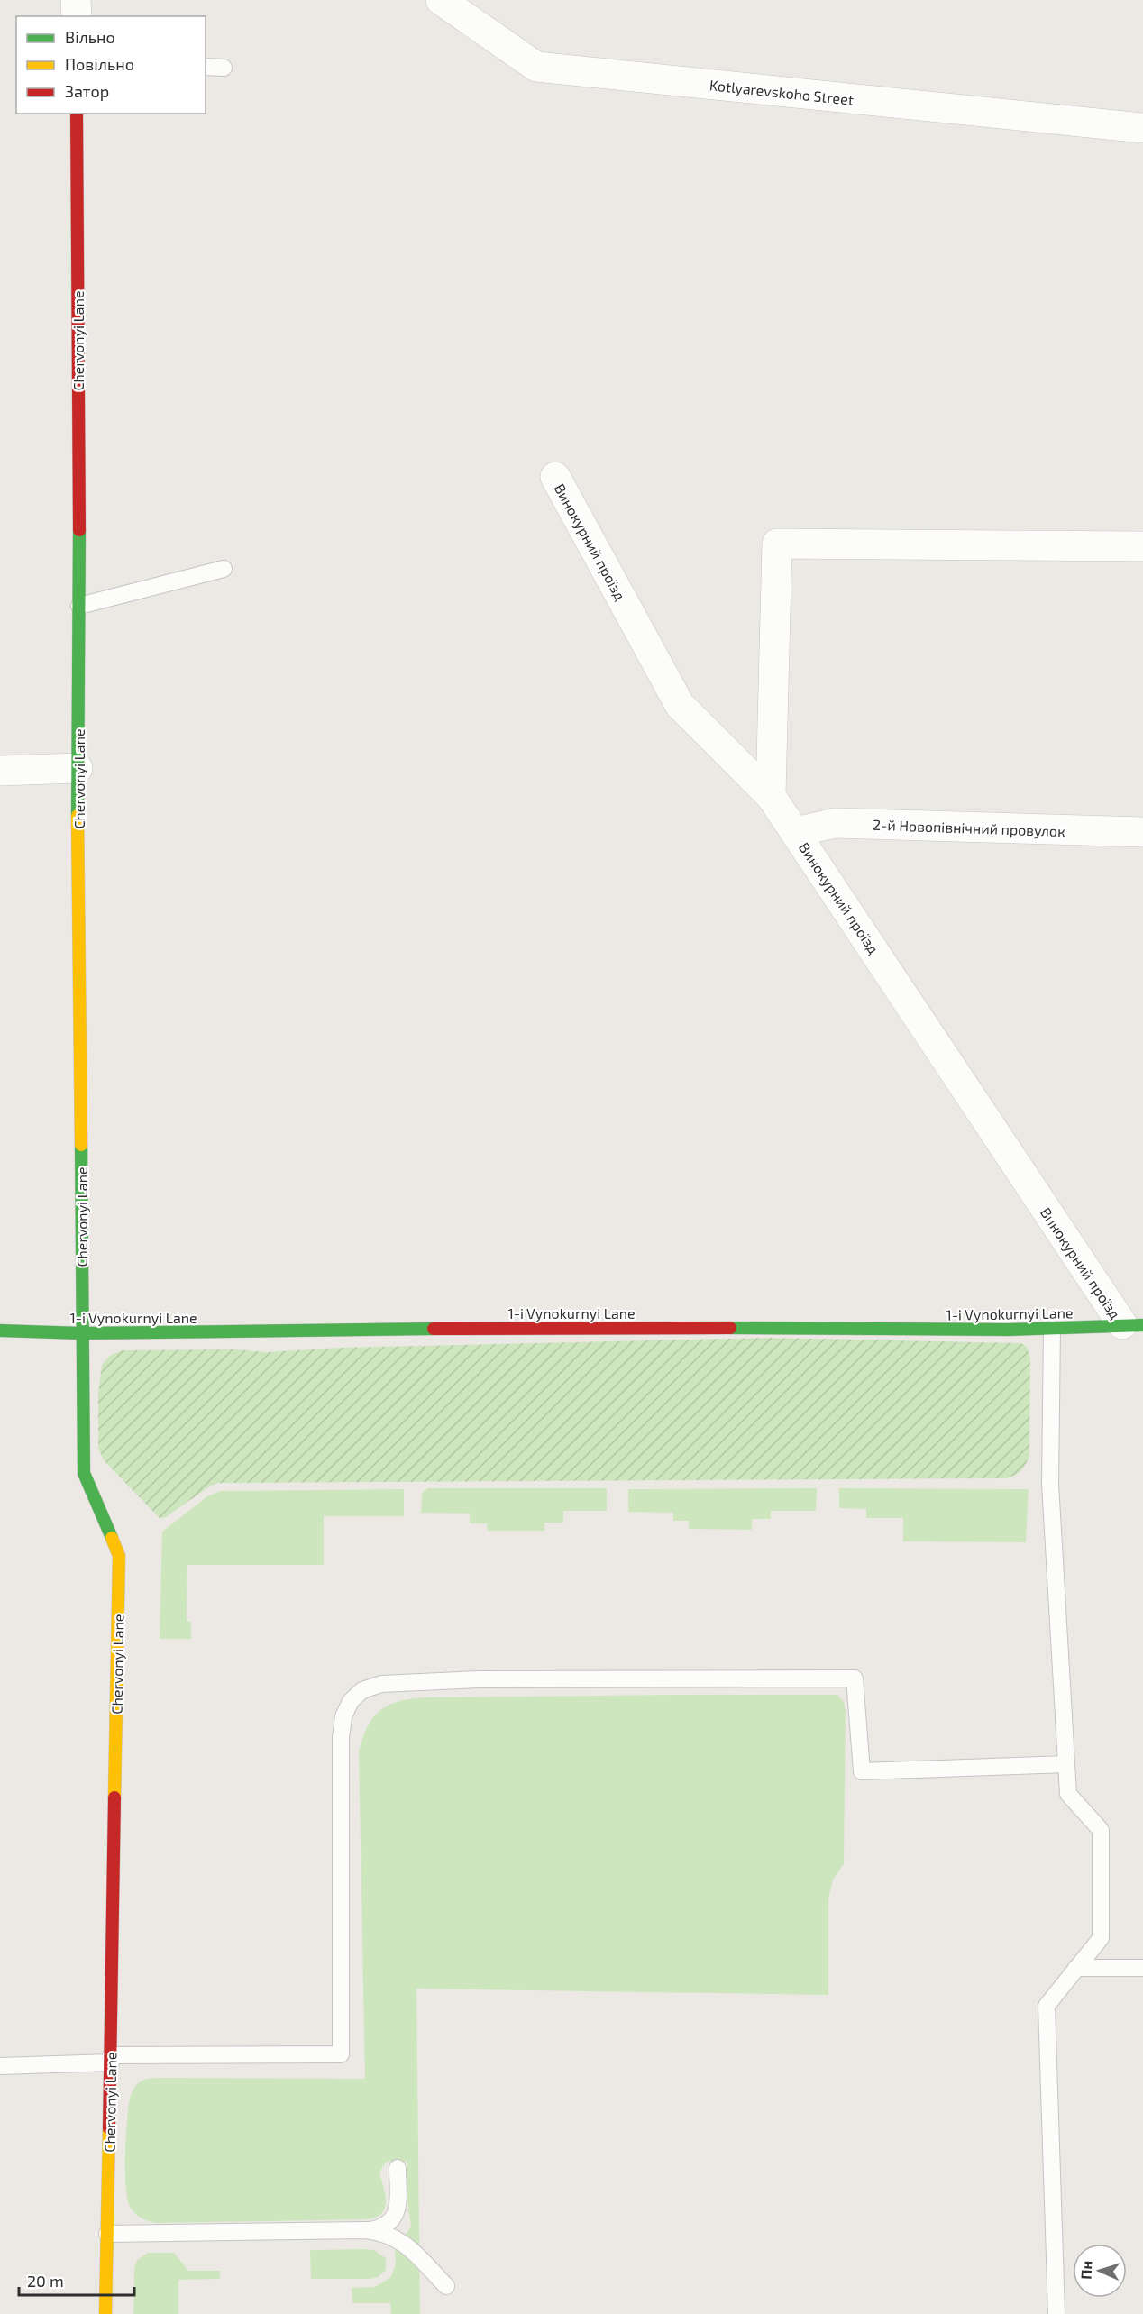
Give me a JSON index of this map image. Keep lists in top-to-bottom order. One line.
{"streets":{"street":["Kotlyarevskoho Street","Chervonyi Lane","Винокурний проїзд","2-й Новопівнічний провулок","1-i Vynokurnyi Lane"]},"crossings":[["Chervonyi Lane","1-i Vynokurnyi Lane"],["Винокурний проїзд","2-й Новопівнічний провулок"],["Винокурний проїзд","1-i Vynokurnyi Lane"]],"legend":["Вільно","Повільно","Затор"],"scale_bar":"20 m","north":"left"}
